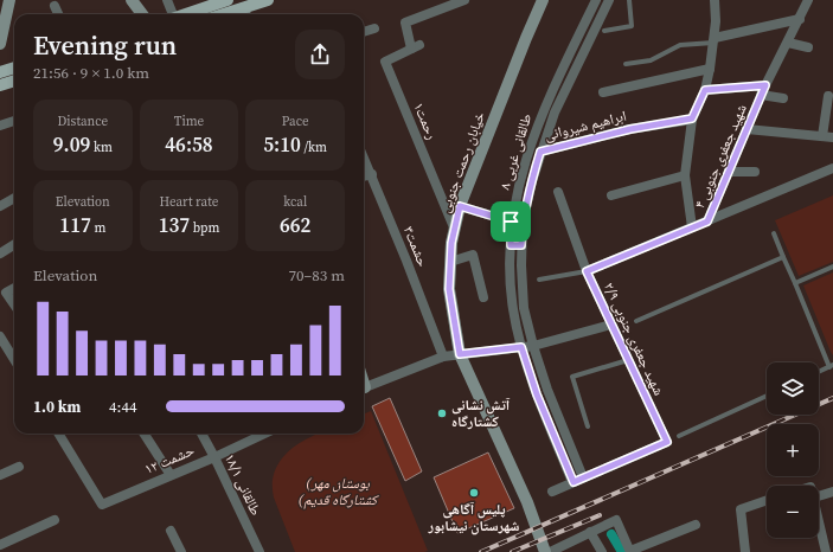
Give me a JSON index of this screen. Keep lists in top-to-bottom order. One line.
{"streets":{"street":["رحمت۱","ابراهیم شیروانی","طالقانی غربی ۸","شهید جعفری جنوبی ۴","خیابان رحمت جنوبی","حشمت۳","شهید جعفری جنوبی ۲/۹","حشمت ۱۲","طالقانی ۱۸/۱"]},"crossings":[["رحمت۱","خیابان رحمت جنوبی"],["ابراهیم شیروانی","طالقانی غربی ۸"],["طالقانی غربی ۸","شهید جعفری جنوبی ۲/۹"],["حشمت ۱۲","طالقانی ۱۸/۱"]],"parks":["(بوستان مهر (کشتارگاه قدیم"],"places":["آتش نشانی کشتارگاه","پلیس آگاهی شهرستان نیشابور"],"page":{"heading":["Evening run","21:56 · 9 × 1.0 km"],"stats":[["Distance","9.09 km"],["Time","46:58"],["Pace","5:10 /km"],["Elevation","117 m"],["Heart rate","137 bpm"],["kcal","662"]],"chart":["Elevation","70–83 m"],"map_buttons":["+","−"],"list":[{"name":"1.0 km","note":"4:44"}]}}
